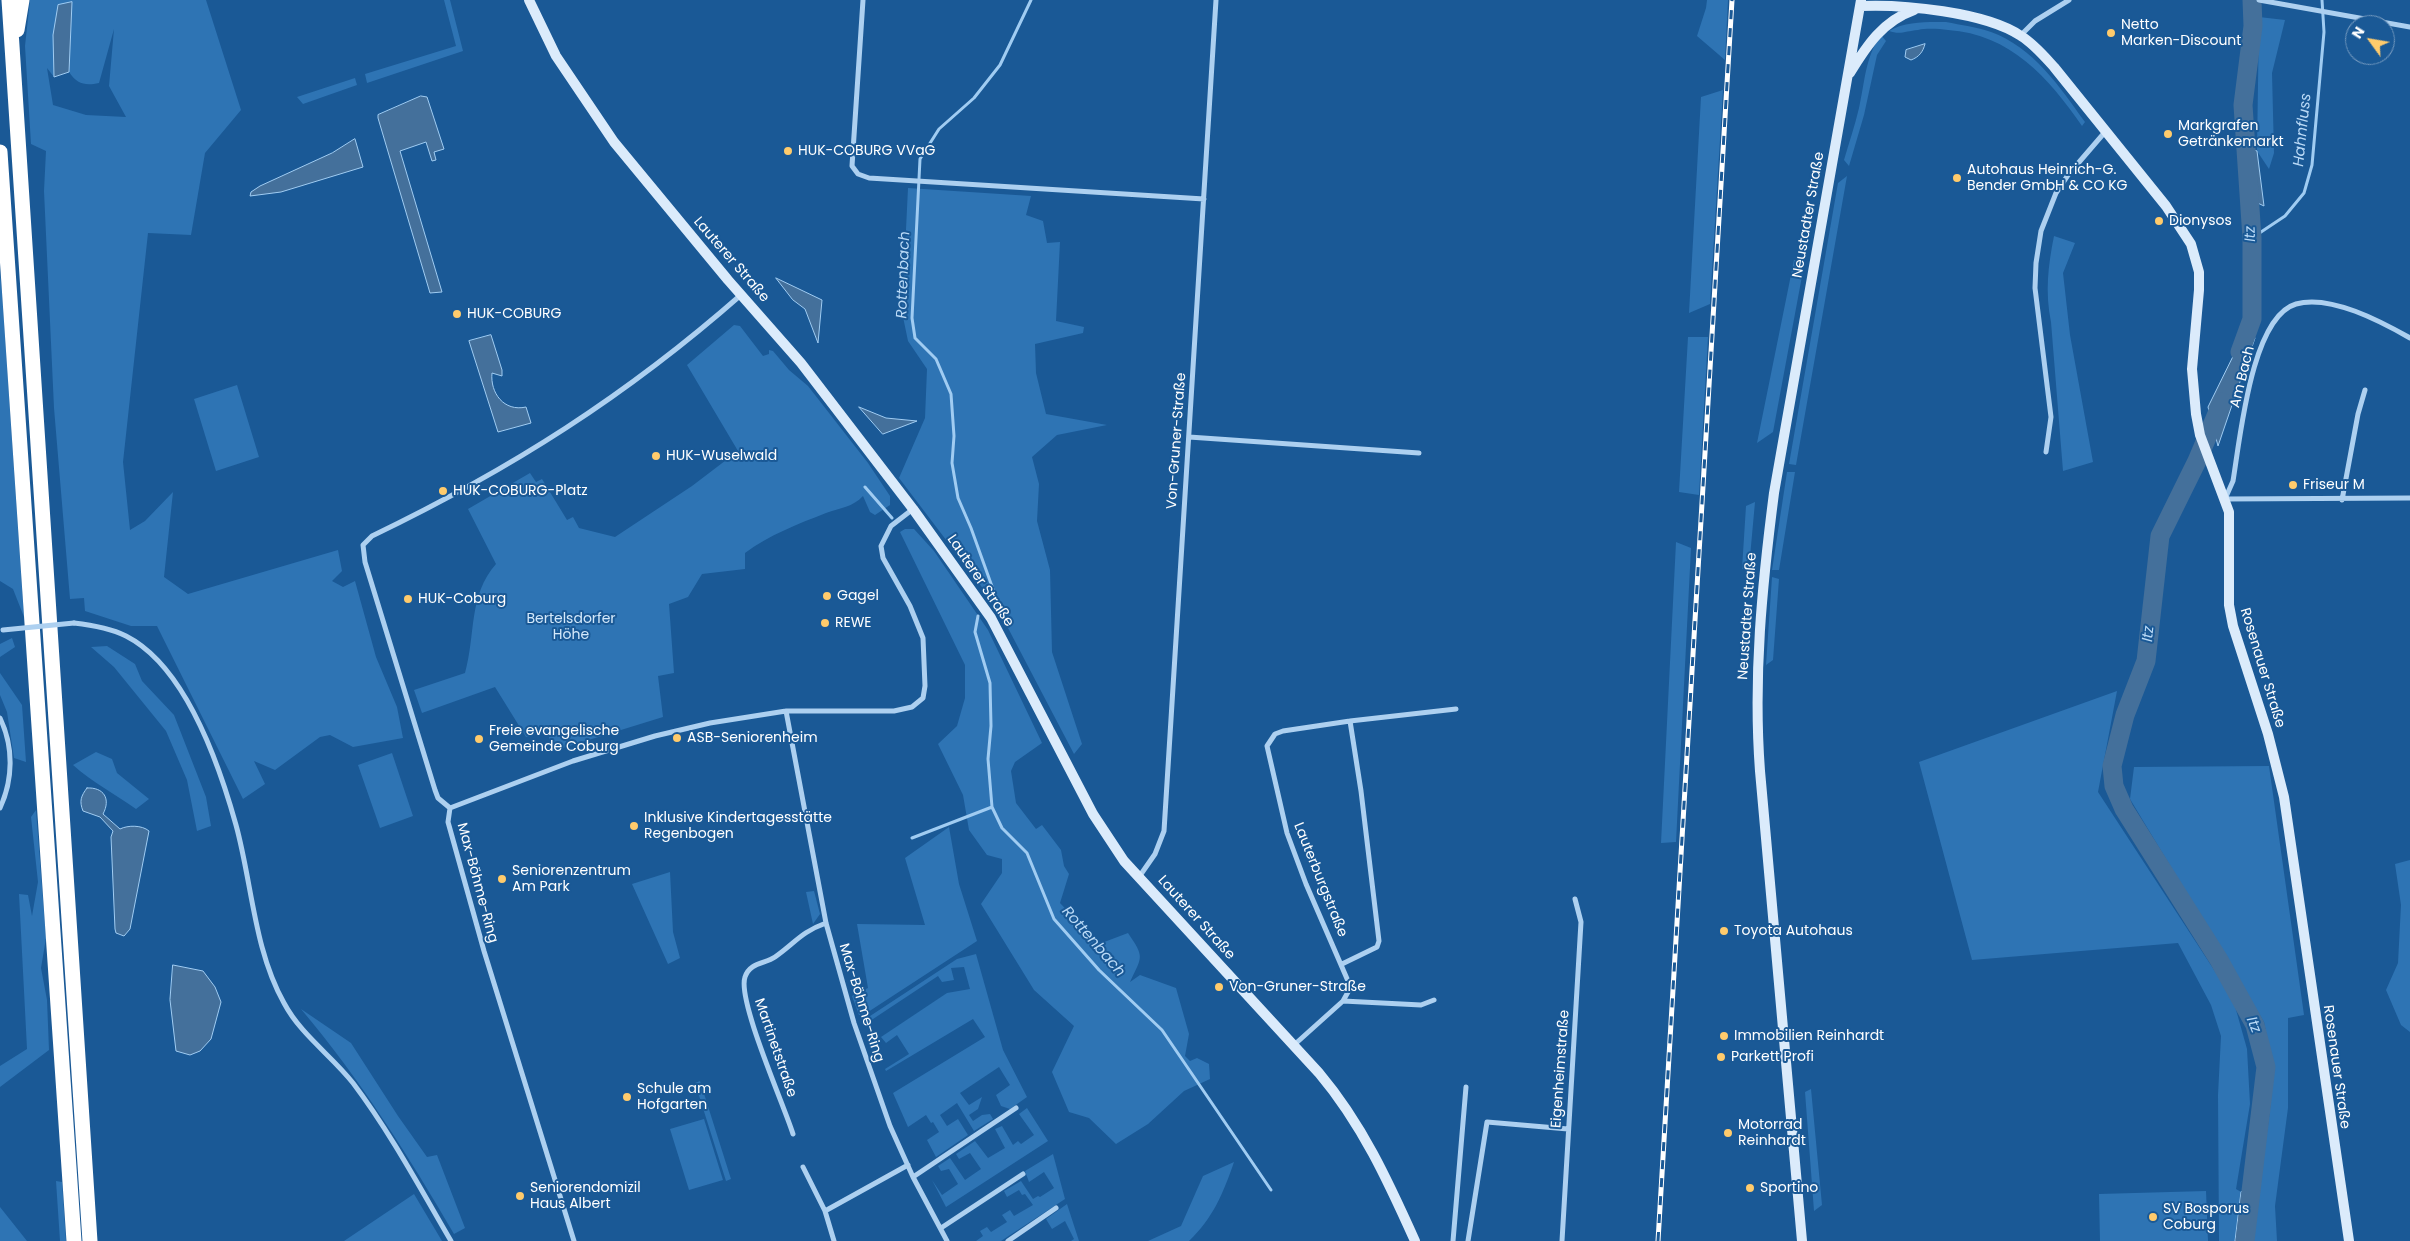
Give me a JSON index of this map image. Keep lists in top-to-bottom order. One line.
{"streets":{"street":["Neustadter Straße","Lauterer Straße","Am Bach","Von-Gruner-Straße","Rosenauer Straße","Lauterburgstraße","Max-Böhme-Ring","Martinetstraße","Eigenheimstraße"]},"crossings":[["Neustadter Straße","Rosenauer Straße"],["Lauterer Straße","Von-Gruner-Straße"],["Lauterer Straße","Max-Böhme-Ring"],["Am Bach","Rosenauer Straße"],["Max-Böhme-Ring","Martinetstraße"]],"water":["Hahnfluss","Itz","Rottenbach"],"parks":["Bertelsdorfer Höhe"],"places":["Netto Marken-Discount","Markgrafen Getränkemarkt","HUK-COBURG VVaG","Autohaus Heinrich-G. Bender GmbH & CO KG","Dionysos","HUK-COBURG","HUK-Wuselwald","Friseur M","HUK-COBURG-Platz","Gagel","HUK-Coburg","REWE","ASB-Seniorenheim","Freie evangelische Gemeinde Coburg","Inklusive Kindertagesstätte Regenbogen","Seniorenzentrum Am Park","Toyota Autohaus","Von-Gruner-Straße","Immobilien Reinhardt","Parkett Profi","Schule am Hofgarten","Motorrad Reinhardt","Sportino","Seniorendomizil Haus Albert","SV Bosporus Coburg"],"north":"top left"}
